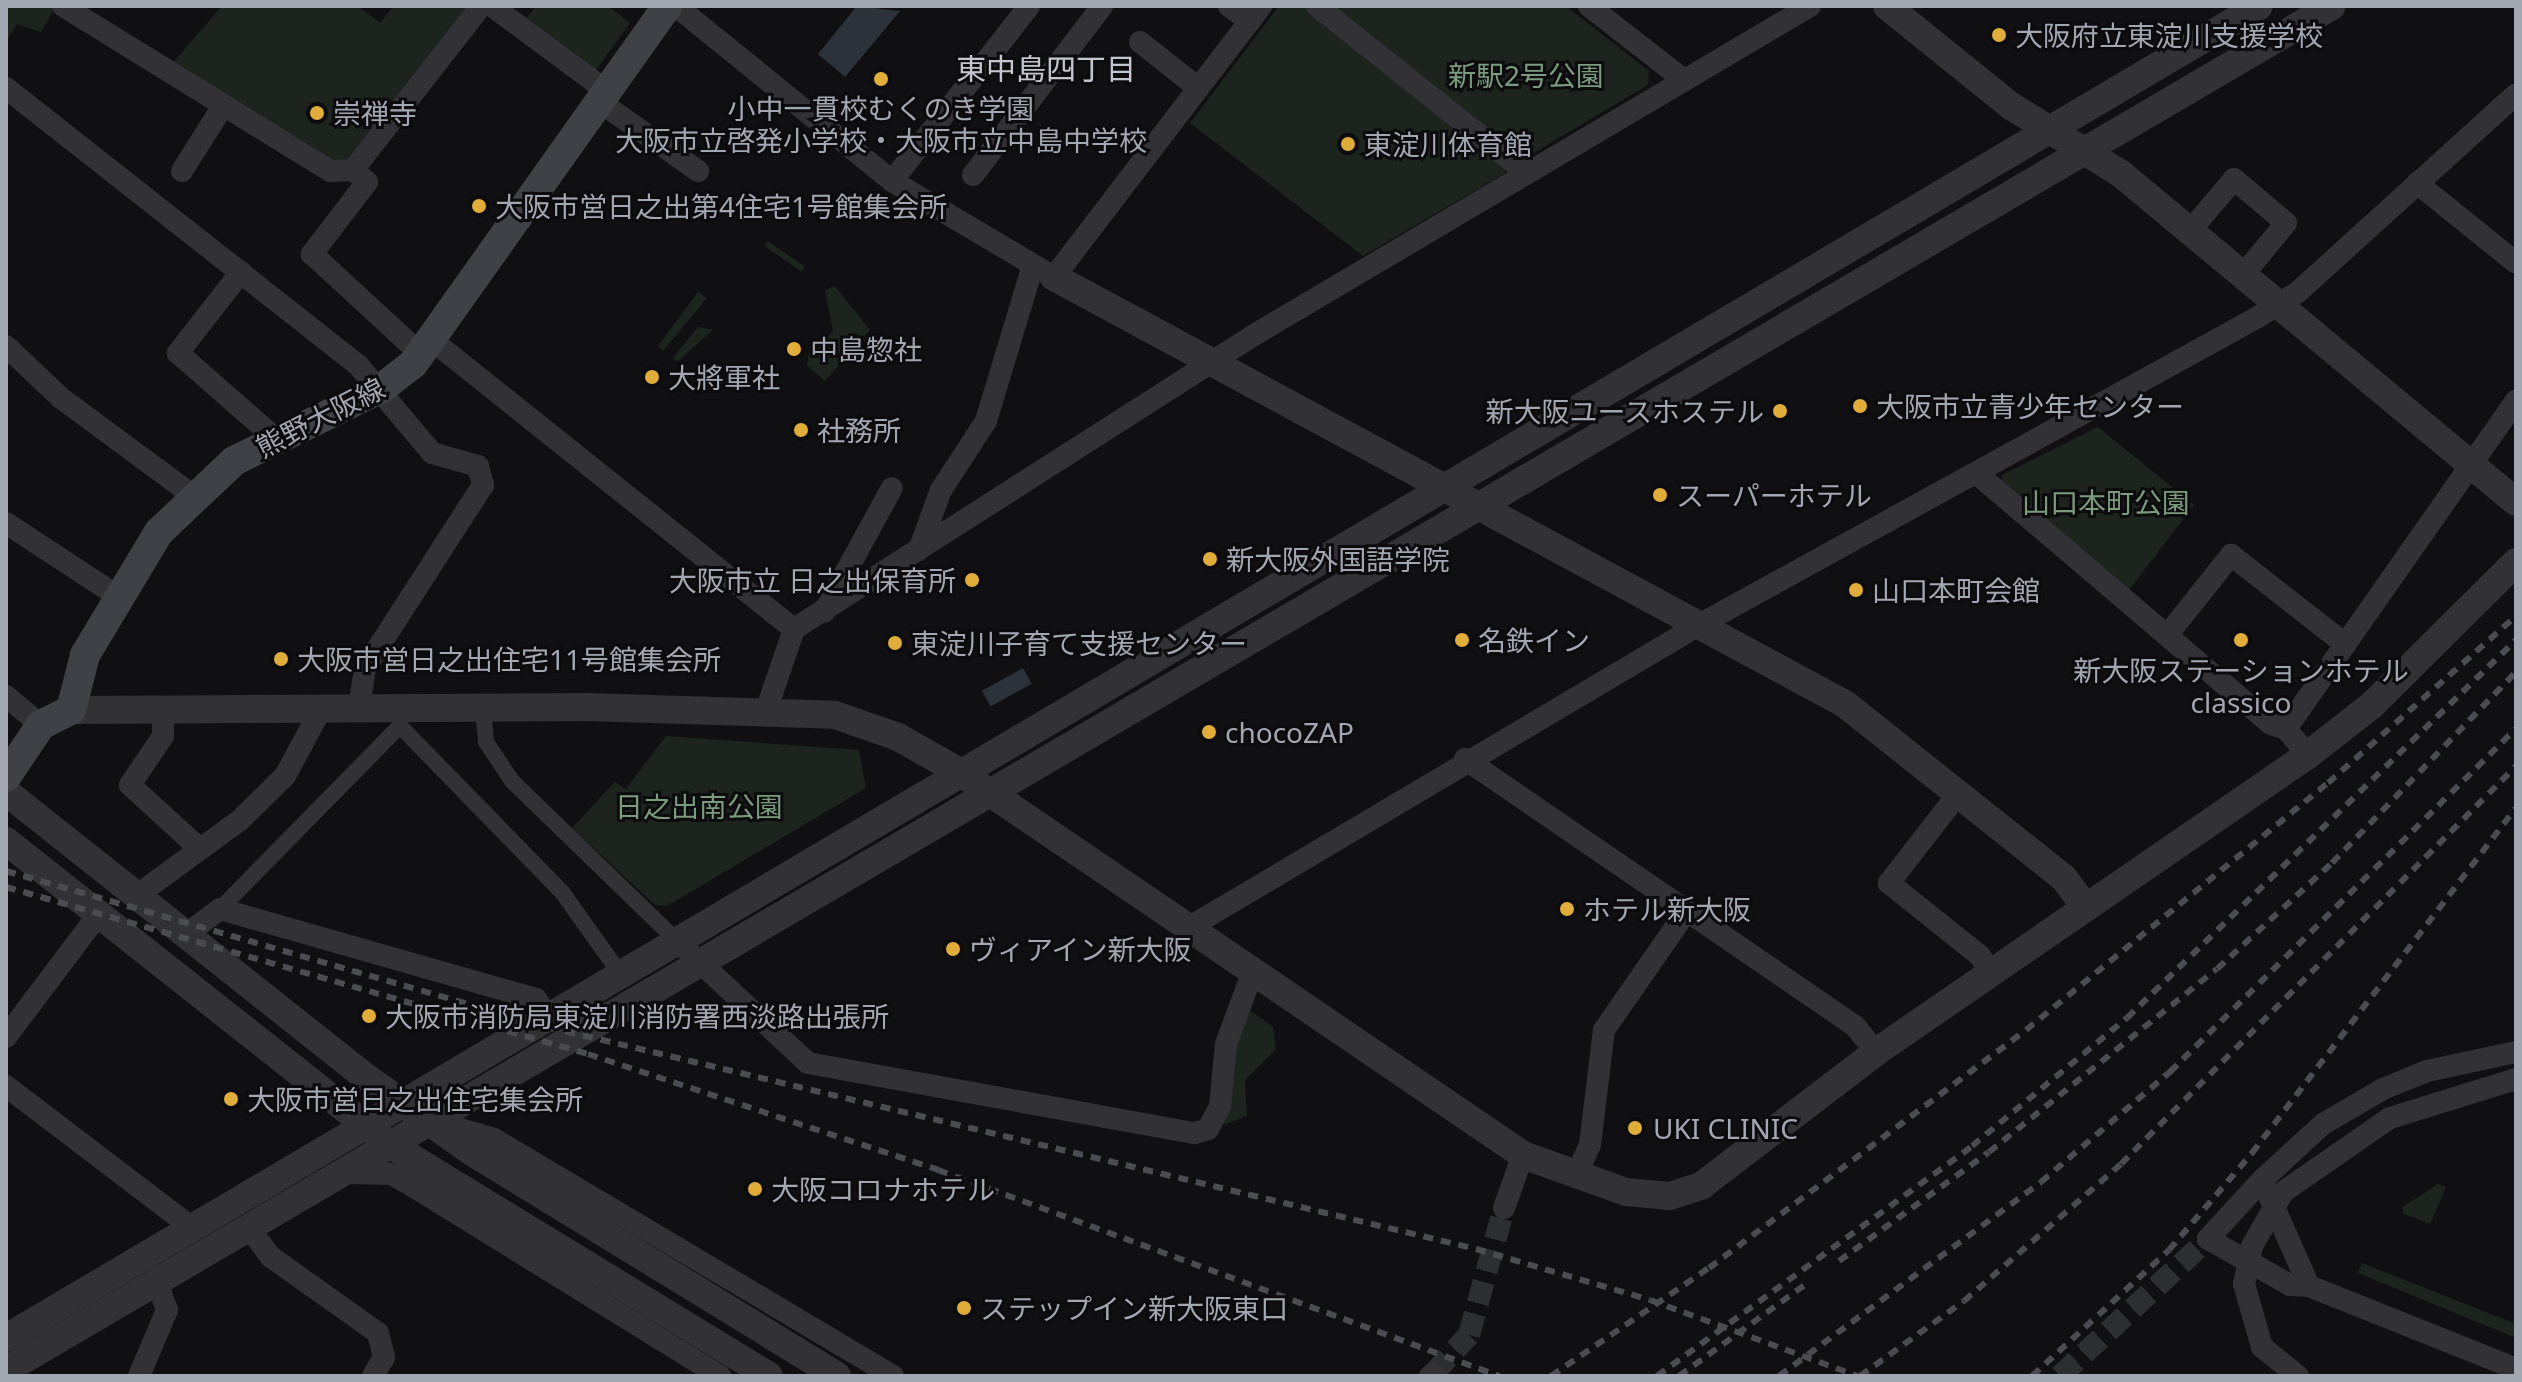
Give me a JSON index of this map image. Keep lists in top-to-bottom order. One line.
{"streets":{"main road":["熊野大阪線"]},"districts":["東中島四丁目"],"parks":["新駅2号公園","山口本町公園","日之出南公園"],"places":["大阪府立東淀川支援学校","小中一貫校むくのき学園 大阪市立啓発小学校・大阪市立中島中学校","崇禅寺","東淀川体育館","大阪市営日之出第4住宅1号館集会所","中島惣社","大將軍社","大阪市立青少年センター","新大阪ユースホステル","社務所","スーパーホテル","新大阪外国語学院","大阪市立 日之出保育所","山口本町会館","名鉄イン","新大阪ステーションホテル classico","東淀川子育て支援センター","大阪市営日之出住宅11号館集会所","chocoZAP","ホテル新大阪","ヴィアイン新大阪","大阪市消防局東淀川消防署西淡路出張所","大阪市営日之出住宅集会所","UKI CLINIC","大阪コロナホテル","ステップイン新大阪東口"]}
